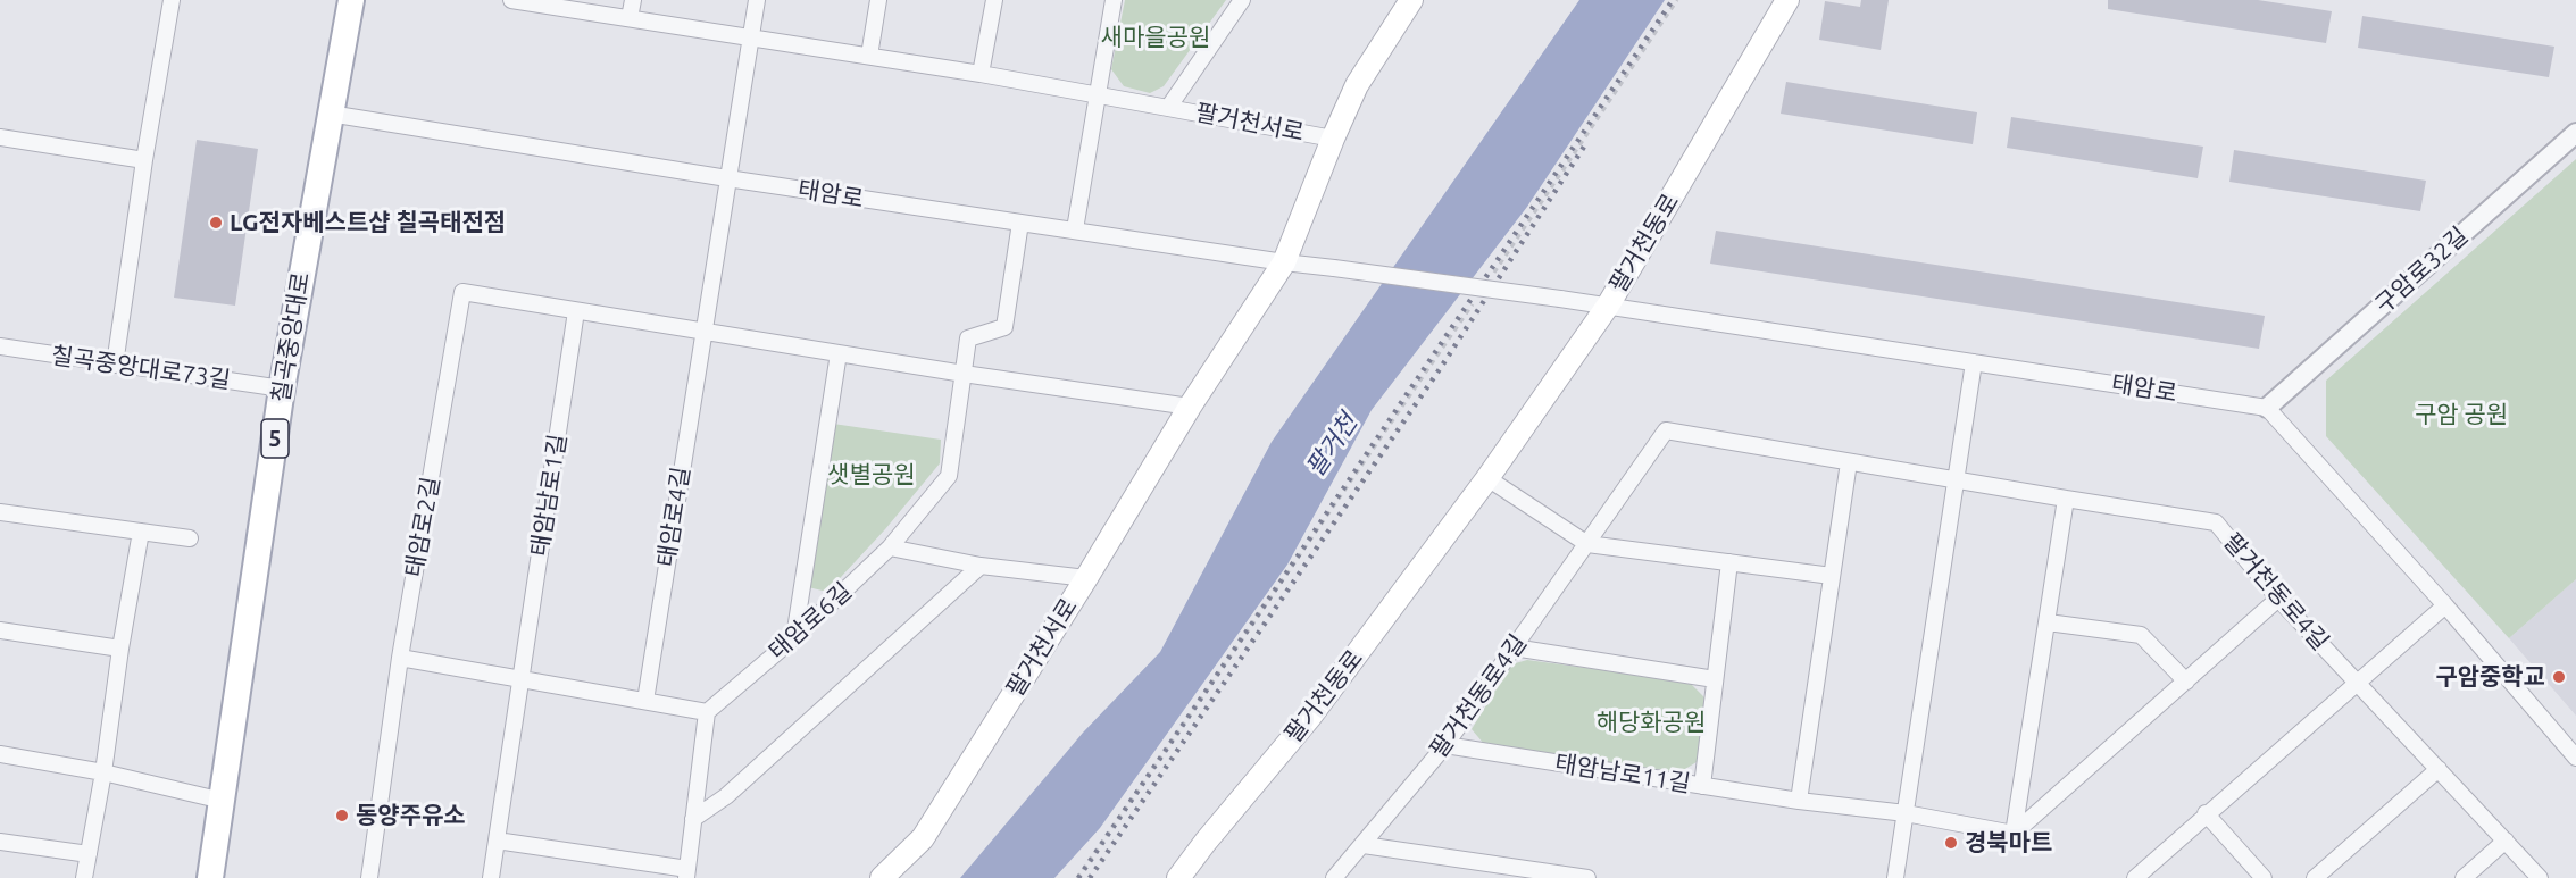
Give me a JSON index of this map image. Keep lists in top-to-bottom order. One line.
{"streets":{"main road":["팔거천서로","팔거천동로","칠곡중앙대로","5"],"street":["태암로","구암로32길","칠곡중앙대로73길","태암남로1길","태암로4길","태암로2길","팔거천동로4길","태암로6길","태암남로11길"]},"crossings":[["팔거천서로","태암로"],["팔거천서로","태암로4길"],["태암로","팔거천동로"],["태암로","구암로32길"],["태암로","칠곡중앙대로"],["태암로","태암로4길"],["태암로","태암로6길"],["칠곡중앙대로","칠곡중앙대로73길"],["태암남로1길","태암로2길"],["팔거천동로4길","태암남로11길"]],"water":["팔거천"],"parks":["새마을공원","구암 공원","샛별공원","해당화공원"],"places":["LG전자베스트샵 칠곡태전점","구암중학교","동양주유소","경북마트"]}
